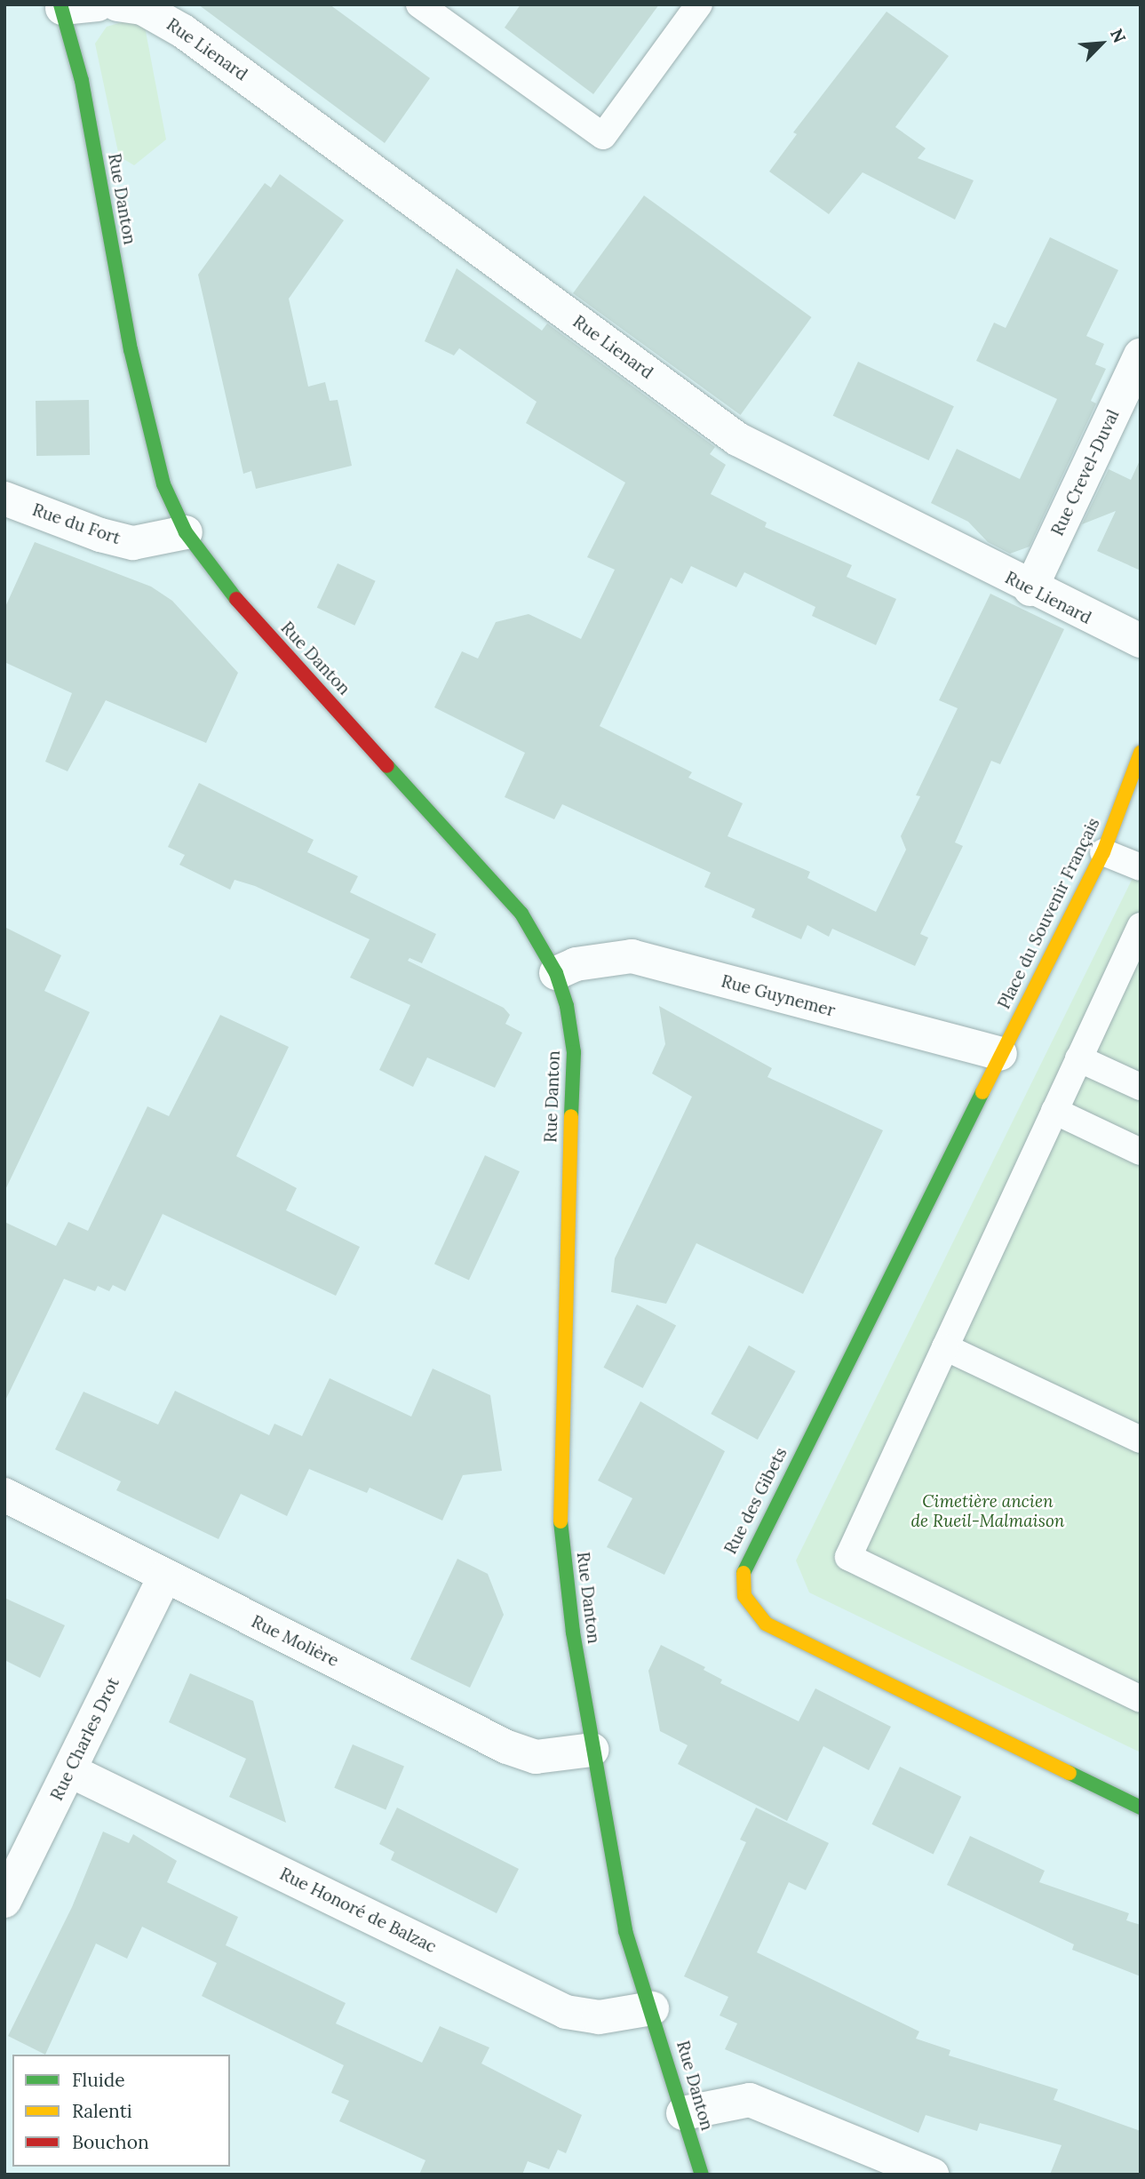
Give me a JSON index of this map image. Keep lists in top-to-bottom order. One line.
{"streets":{"street":["Rue Lienard","Rue Danton","Rue Crevel-Duval","Rue du Fort","Place du Souvenir Français","Rue Guynemer","Rue des Gibets","Rue Molière","Rue Charles Drot","Rue Honoré de Balzac"]},"crossings":[["Rue Lienard","Rue Crevel-Duval"],["Rue Danton","Rue du Fort"],["Rue Danton","Rue Guynemer"],["Rue Danton","Rue Molière"],["Rue Danton","Rue Honoré de Balzac"],["Place du Souvenir Français","Rue Guynemer"],["Place du Souvenir Français","Rue des Gibets"],["Rue Guynemer","Rue des Gibets"],["Rue Molière","Rue Charles Drot"],["Rue Charles Drot","Rue Honoré de Balzac"]],"parks":["Cimetière ancien de Rueil-Malmaison"],"legend":["Fluide","Ralenti","Bouchon"],"north":"top right"}
